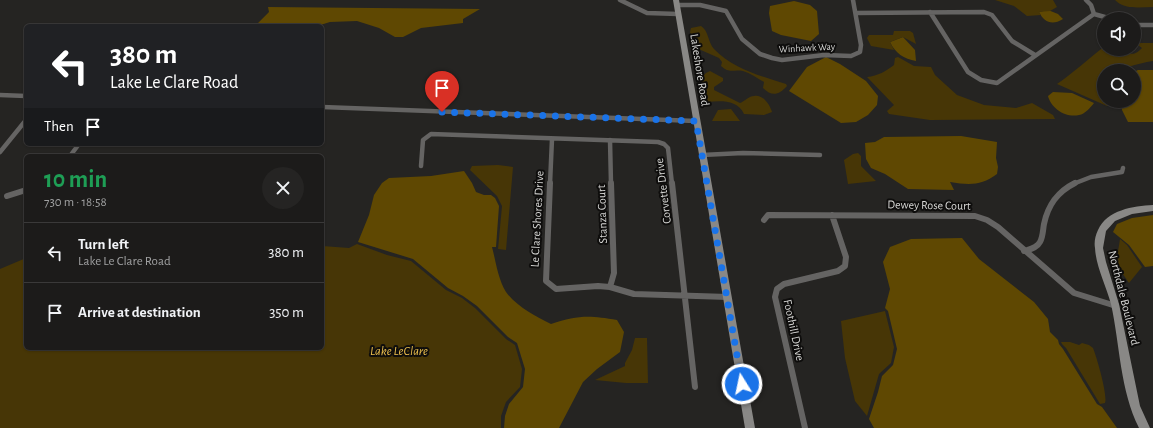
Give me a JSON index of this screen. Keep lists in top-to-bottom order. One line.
{"streets":{"street":["Winhawk Way","Lakeshore Road","Corvette Drive","Dewey Rose Court","Stanza Court","Le Clare Shores Drive","Northdale Boulevard","Foothill Drive"]},"crossings":[["Winhawk Way","Lakeshore Road"],["Lakeshore Road","Le Clare Shores Drive"],["Corvette Drive","Stanza Court"],["Corvette Drive","Le Clare Shores Drive"],["Dewey Rose Court","Northdale Boulevard"],["Dewey Rose Court","Foothill Drive"],["Stanza Court","Le Clare Shores Drive"]],"water":["Lake LeClare"],"page":{"turn":["380 m","Lake Le Clare Road"],"then":"Then","heading":["10 min","730 m · 18:58"],"list":[{"name":"Turn left","note":"Lake Le Clare Road","value":"380 m"},{"name":"Arrive at destination","value":"350 m"}]}}
